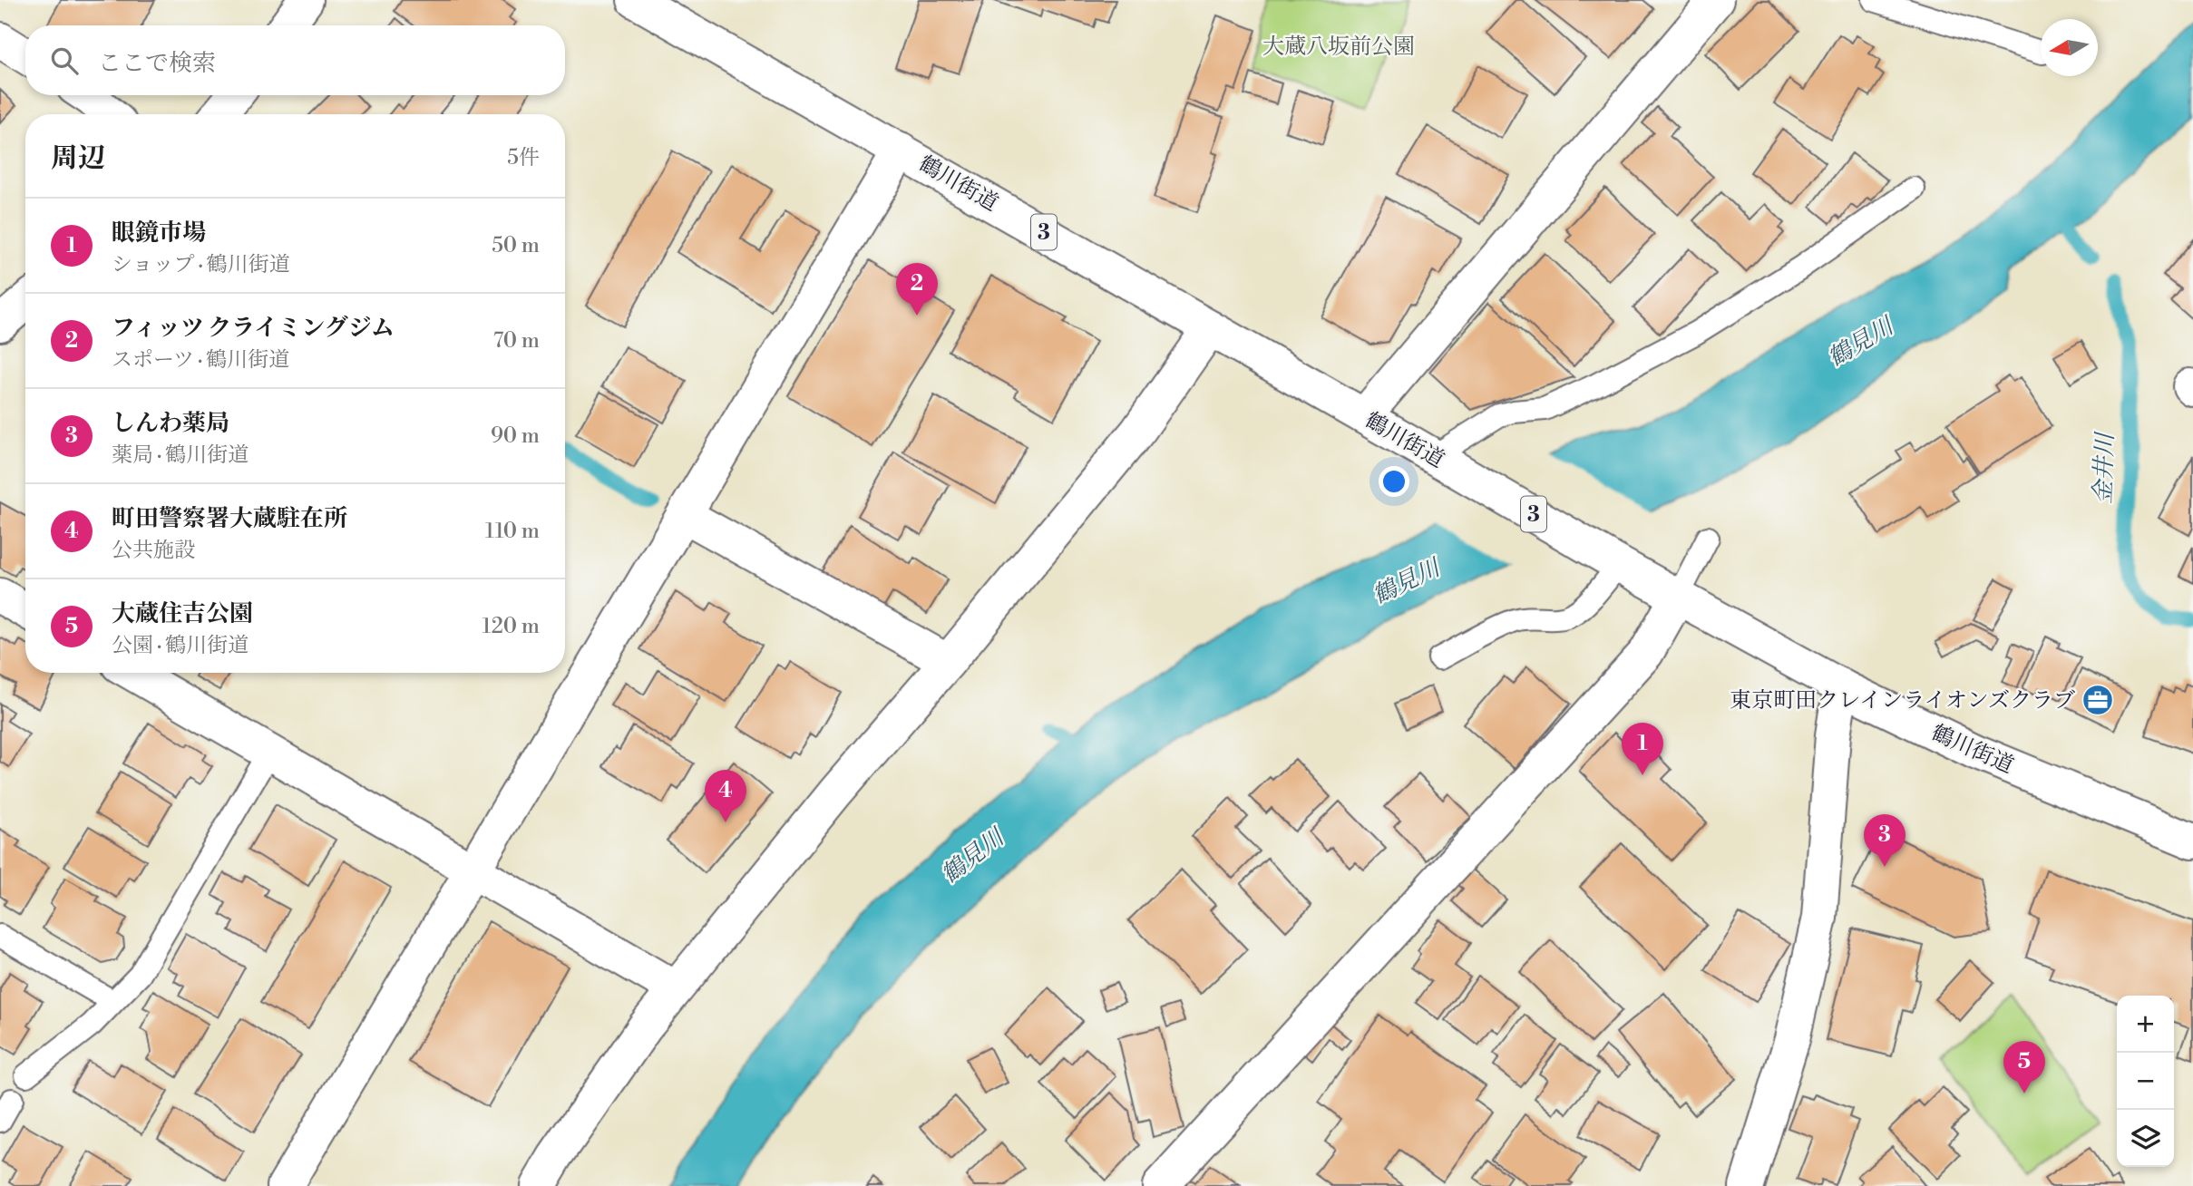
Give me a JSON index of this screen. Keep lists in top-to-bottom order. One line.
{"streets":{"street":["鶴川街道","3"]},"water":["鶴見川","金井川"],"parks":["大蔵八坂前公園"],"places":{"office":["東京町田クレインライオンズクラブ"]},"north":"left","page":{"search":"ここで検索","heading":["周辺","5件"],"list":[{"mark":"1","name":"眼鏡市場","note":"ショップ · 鶴川街道","value":"50 m"},{"mark":"2","name":"フィッツ クライミングジム","note":"スポーツ · 鶴川街道","value":"70 m"},{"mark":"3","name":"しんわ薬局","note":"薬局 · 鶴川街道","value":"90 m"},{"mark":"4","name":"町田警察署大蔵駐在所","note":"公共施設","value":"110 m"},{"mark":"5","name":"大蔵住吉公園","note":"公園 · 鶴川街道","value":"120 m"}],"pins":["2","1","4","3","5"],"map_buttons":["+","−"]}}
